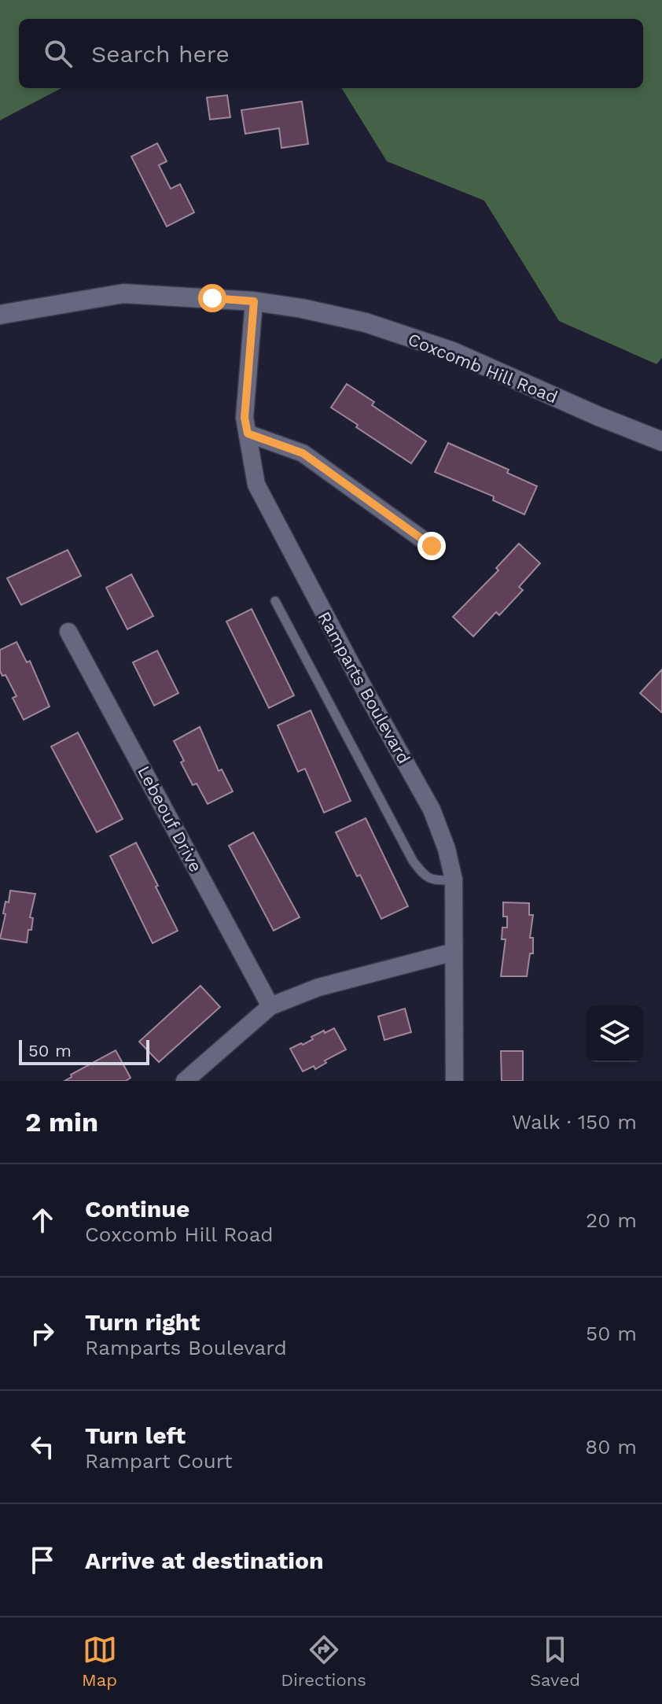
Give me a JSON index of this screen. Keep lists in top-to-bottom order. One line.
{"streets":{"main road":["Coxcomb Hill Road"],"street":["Ramparts Boulevard","Lebeouf Drive"]},"crossings":[["Coxcomb Hill Road","Ramparts Boulevard"]],"scale_bar":"50 m","page":{"search":"Search here","scale":"50 m","heading":["2 min","Walk · 150 m"],"list":[["Continue","Coxcomb Hill Road","20 m"],["Turn right","Ramparts Boulevard","50 m"],["Turn left","Rampart Court","80 m"],"Arrive at destination"],"nav":["Map","Directions","Saved"]}}
